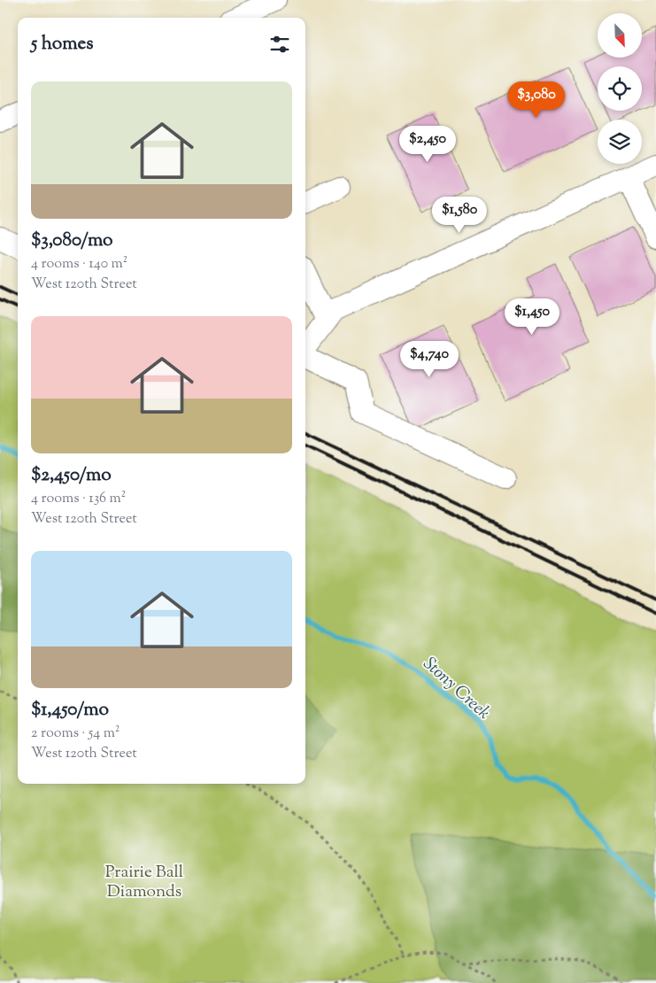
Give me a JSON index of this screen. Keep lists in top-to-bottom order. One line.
{"water":["Stony Creek"],"parks":["Prairie Ball Diamonds"],"north":"bottom right","page":{"heading":"5 homes","list":[{"name":"$3,080/mo","note":"4 rooms · 140 m² · West 120th Street"},{"name":"$2,450/mo","note":"4 rooms · 136 m² · West 120th Street"},{"name":"$1,450/mo","note":"2 rooms · 54 m² · West 120th Street"}],"price":["$3,080","$2,450","$1,580","$1,450","$4,740"]}}
